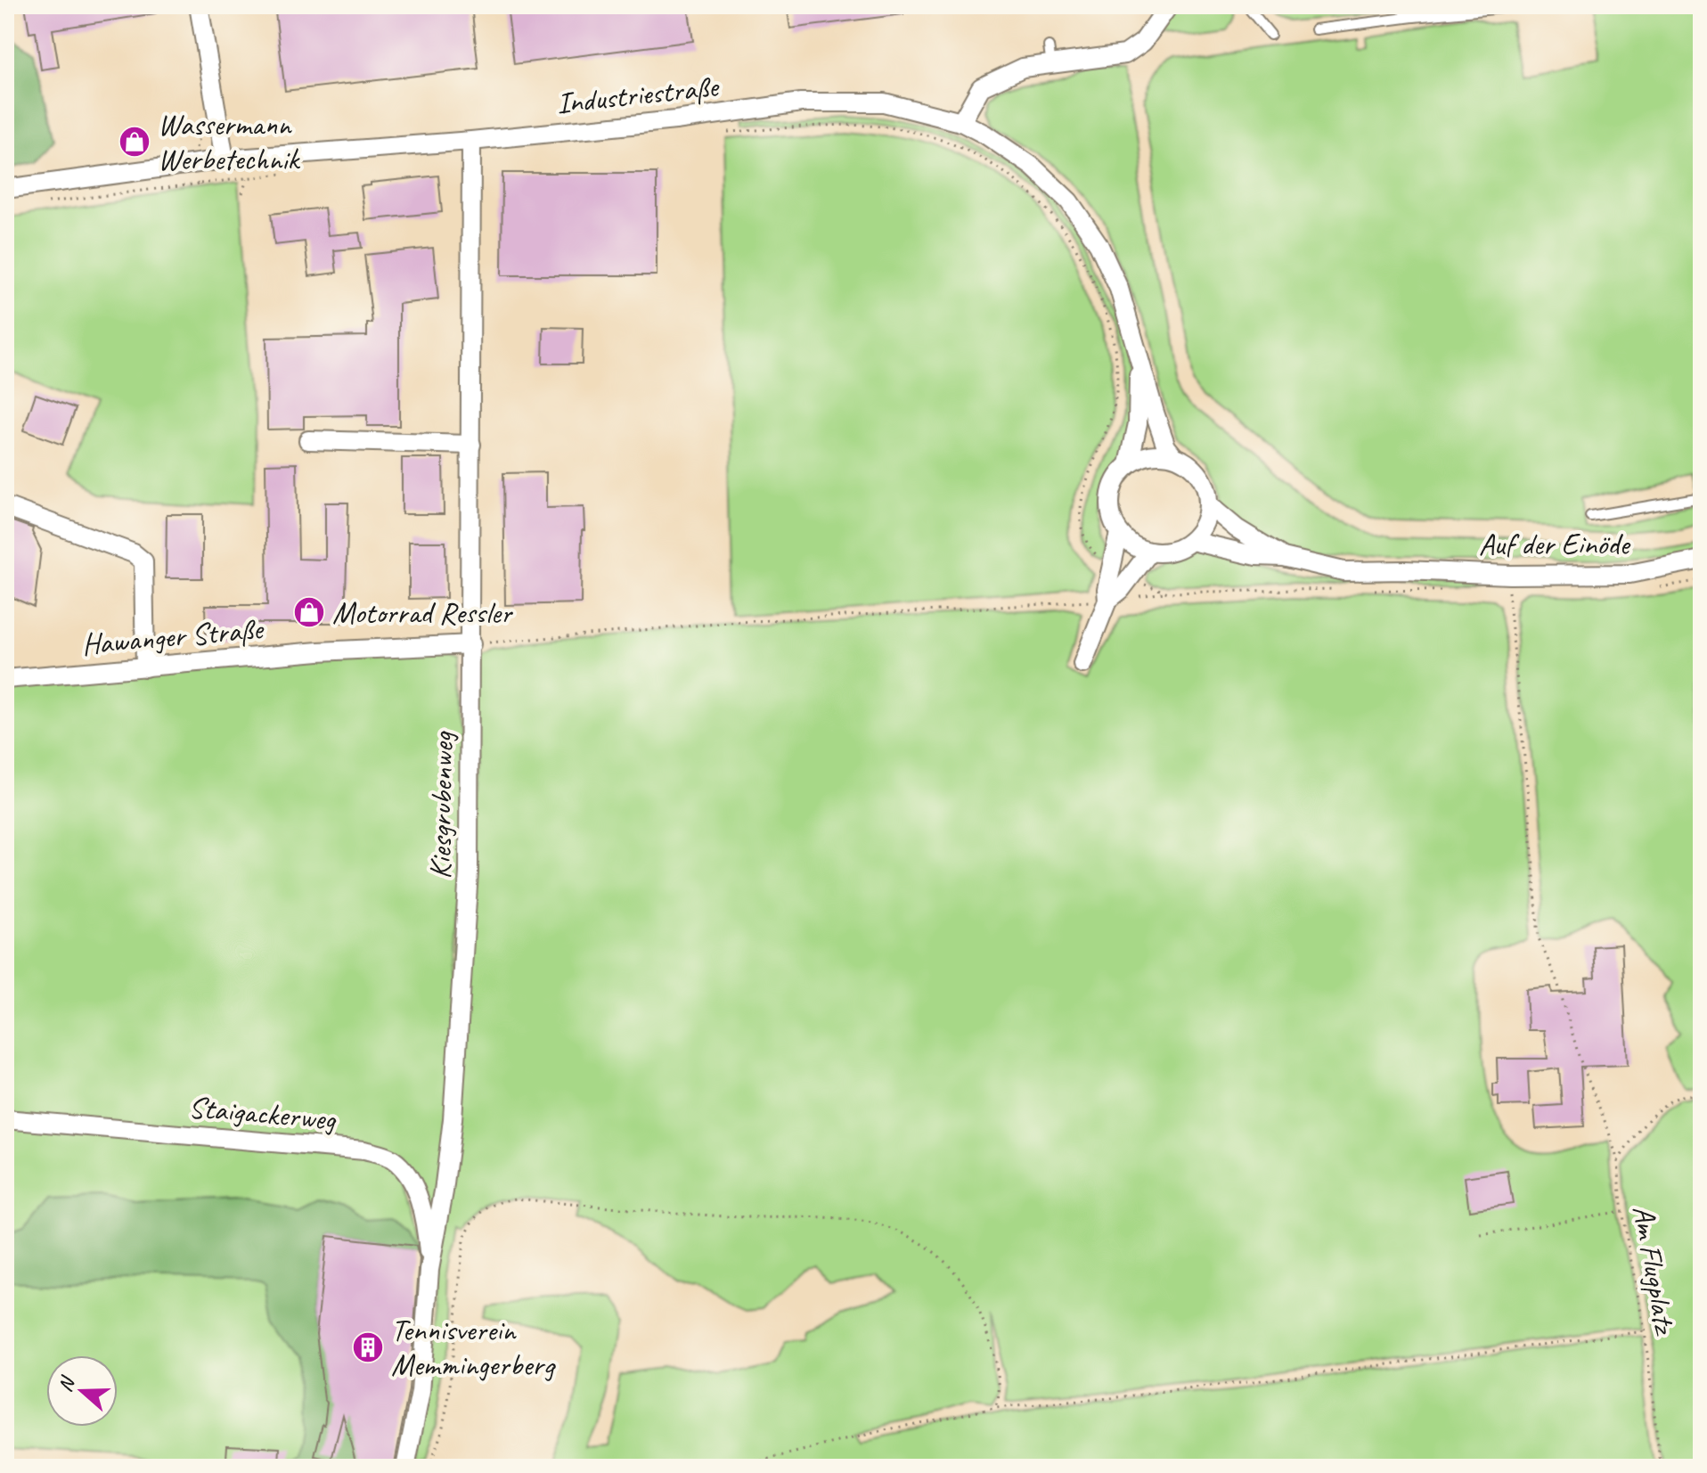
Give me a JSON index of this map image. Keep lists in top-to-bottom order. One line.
{"streets":{"street":["Industriestraße","Auf der Einöde","Hawanger Straße","Kiesgrubenweg","Staigackerweg"],"path":["Am Flugplatz"]},"crossings":[["Industriestraße","Auf der Einöde"],["Industriestraße","Kiesgrubenweg"],["Hawanger Straße","Kiesgrubenweg"],["Kiesgrubenweg","Staigackerweg"]],"places":{"shop":["Wassermann Werbetechnik","Motorrad Ressler"],"building":["Tennisverein Memmingerberg"]},"north":"left"}
